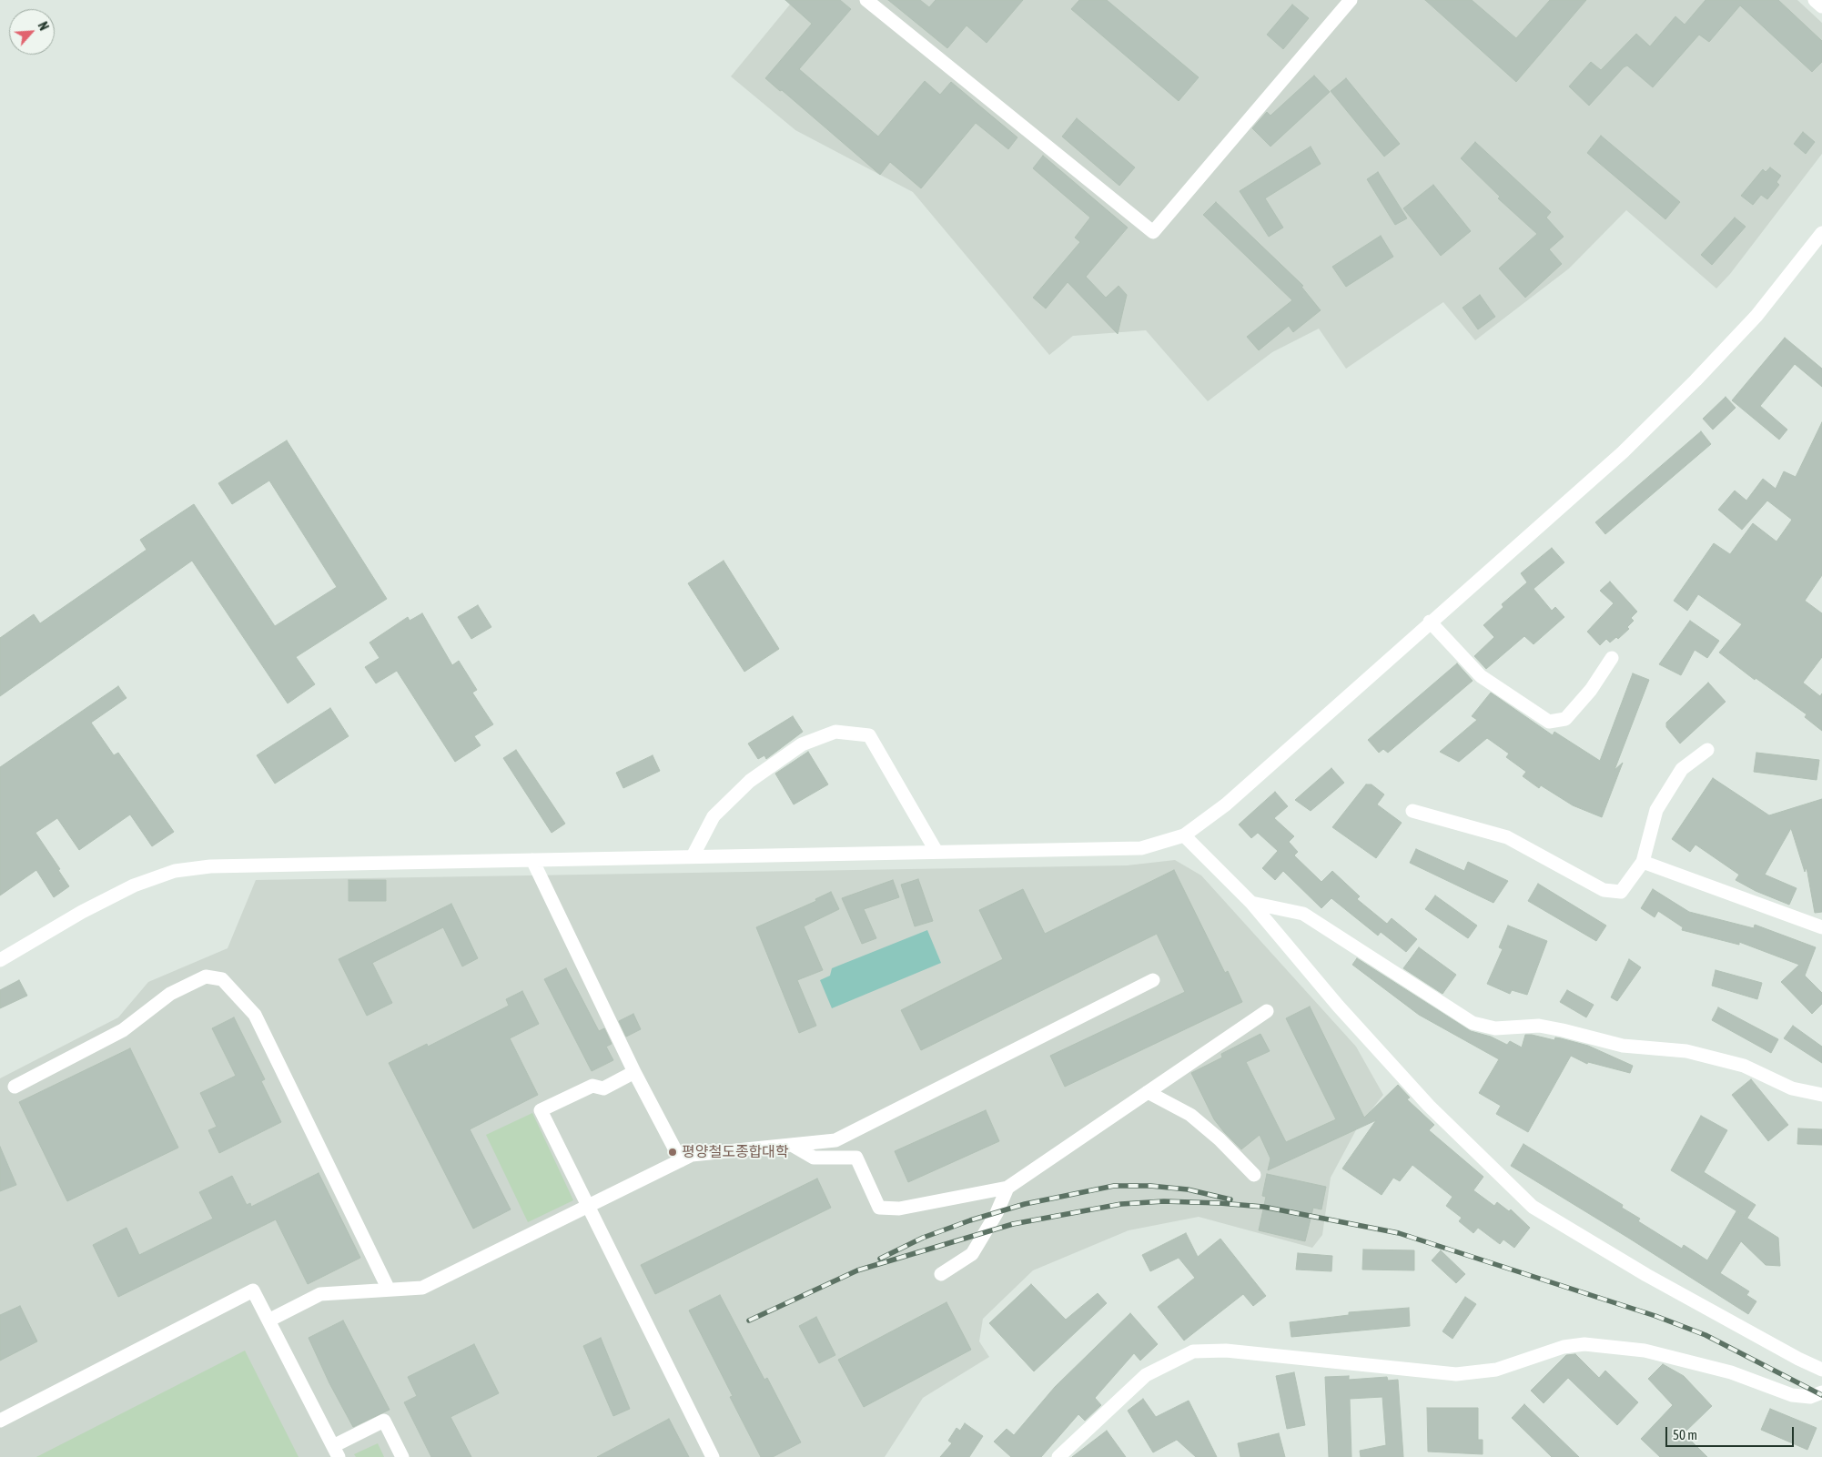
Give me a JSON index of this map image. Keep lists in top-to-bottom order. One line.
{"places":["평양철도종합대학"],"scale_bar":"50 m","north":"top right"}
